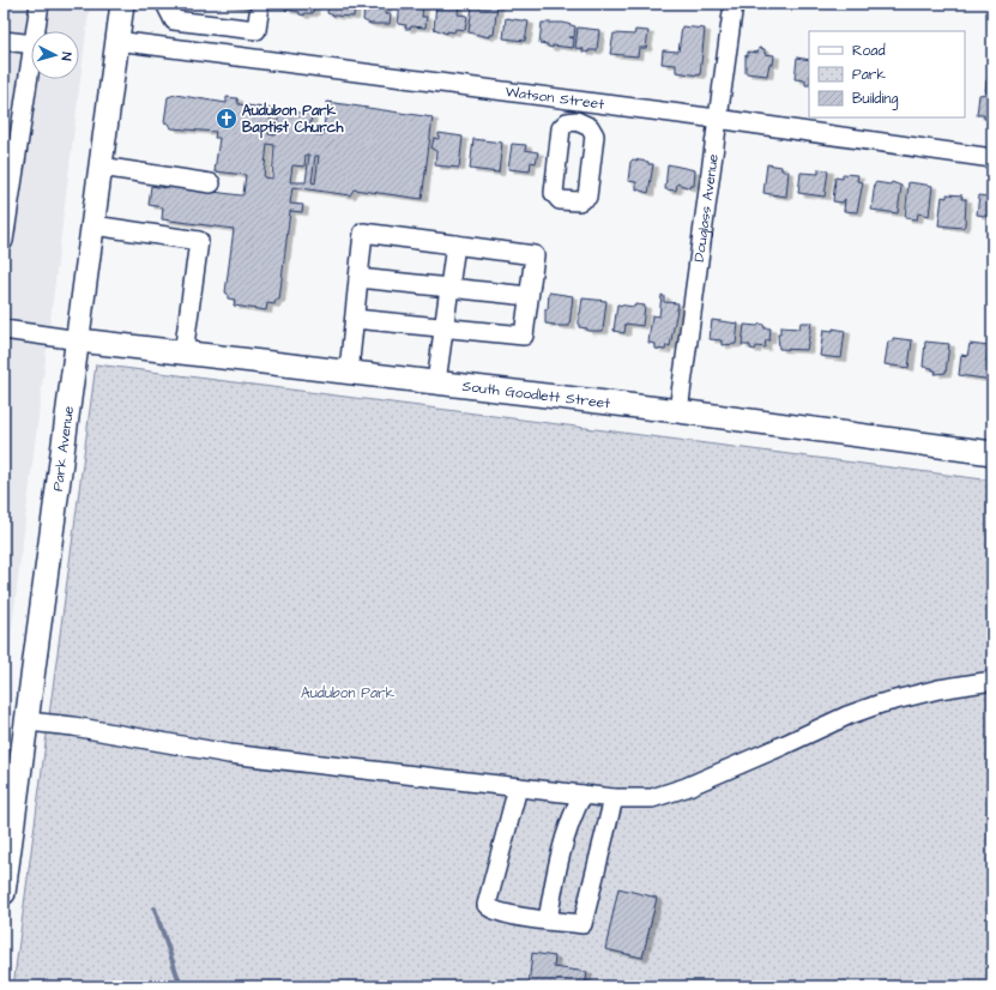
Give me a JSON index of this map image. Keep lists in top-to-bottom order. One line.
{"streets":{"main road":["South Goodlett Street","Park Avenue"],"street":["Watson Street","Douglass Avenue"]},"crossings":[["Watson Street","Douglass Avenue"],["Watson Street","Park Avenue"],["Douglass Avenue","South Goodlett Street"],["South Goodlett Street","Park Avenue"]],"parks":["Audubon Park"],"places":{"church":["Audubon Park Baptist Church"]},"legend":["Road","Park","Building"],"north":"right"}
